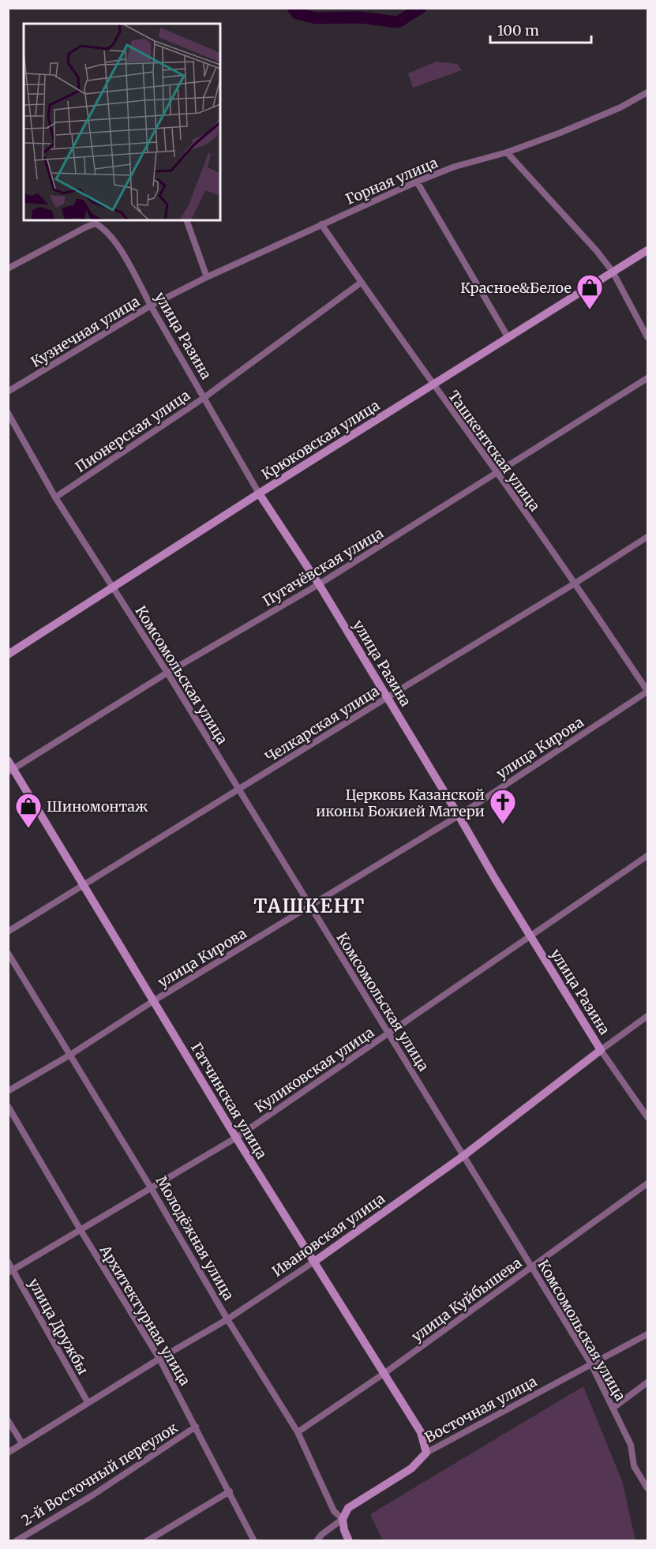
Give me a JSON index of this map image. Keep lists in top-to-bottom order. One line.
{"streets":{"street":["Горная улица","Кузнечная улица","улица Разина","Пионерская улица","Крюковская улица","Ташкентская улица","Пугачёвская улица","Комсомольская улица","Челкарская улица","улица Кирова","Куликовская улица","Гатчинская улица","Ивановская улица","Молодёжная улица","улица Куйбышева","Архитектурная улица","улица Дружбы","Восточная улица","2-й Восточный переулок"]},"crossings":[["Горная улица","Кузнечная улица"],["Горная улица","улица Разина"],["Горная улица","Ташкентская улица"],["Кузнечная улица","улица Разина"],["улица Разина","Пионерская улица"],["улица Разина","Крюковская улица"],["улица Разина","Пугачёвская улица"],["улица Разина","Челкарская улица"],["улица Разина","улица Кирова"],["улица Разина","Куликовская улица"],["улица Разина","Ивановская улица"],["Пионерская улица","Ташкентская улица"],["Пионерская улица","Комсомольская улица"],["Крюковская улица","Ташкентская улица"],["Крюковская улица","Комсомольская улица"],["Ташкентская улица","Пугачёвская улица"],["Ташкентская улица","Челкарская улица"],["Ташкентская улица","улица Кирова"],["Пугачёвская улица","Комсомольская улица"],["Пугачёвская улица","Гатчинская улица"],["Комсомольская улица","Челкарская улица"],["Комсомольская улица","улица Кирова"],["Комсомольская улица","Куликовская улица"],["Комсомольская улица","Ивановская улица"],["Комсомольская улица","улица Куйбышева"],["Комсомольская улица","Восточная улица"],["Челкарская улица","Гатчинская улица"],["улица Кирова","Гатчинская улица"],["улица Кирова","Молодёжная улица"],["Куликовская улица","Гатчинская улица"],["Куликовская улица","Молодёжная улица"],["Куликовская улица","Архитектурная улица"],["Куликовская улица","улица Дружбы"],["Гатчинская улица","Ивановская улица"],["Гатчинская улица","улица Куйбышева"],["Гатчинская улица","Восточная улица"],["Ивановская улица","Молодёжная улица"],["Ивановская улица","Архитектурная улица"],["Ивановская улица","улица Дружбы"],["Молодёжная улица","улица Куйбышева"],["Молодёжная улица","Восточная улица"],["Архитектурная улица","2-й Восточный переулок"]],"districts":["ТАШКЕНТ"],"places":{"shop":["Красное&Белое","Шиномонтаж"],"church":["Церковь Казанской иконы Божией Матери"]},"scale_bar":"100 m"}
